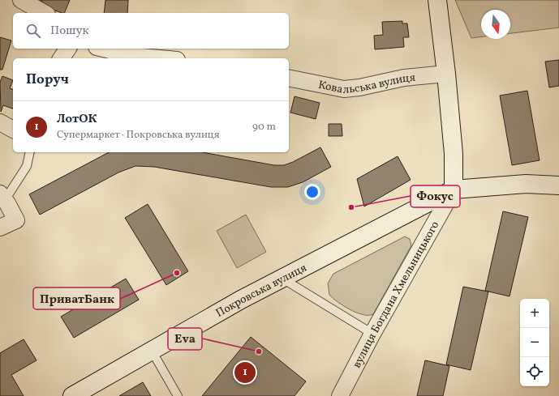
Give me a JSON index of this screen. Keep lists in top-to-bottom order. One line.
{"streets":{"main road":["Покровська вулиця","вулиця Богдана Хмельницького"],"street":["Ковальська вулиця"]},"crossings":[["Ковальська вулиця","вулиця Богдана Хмельницького"],["Покровська вулиця","вулиця Богдана Хмельницького"]],"places":["Фокус","ПриватБанк","Eva"],"north":"bottom","page":{"search":"Пошук","heading":"Поруч","list":[{"mark":"1","name":"ЛотОК","note":"Супермаркет · Покровська вулиця","value":"90 m"}],"map_buttons":["+","−"],"pins":"1"}}
